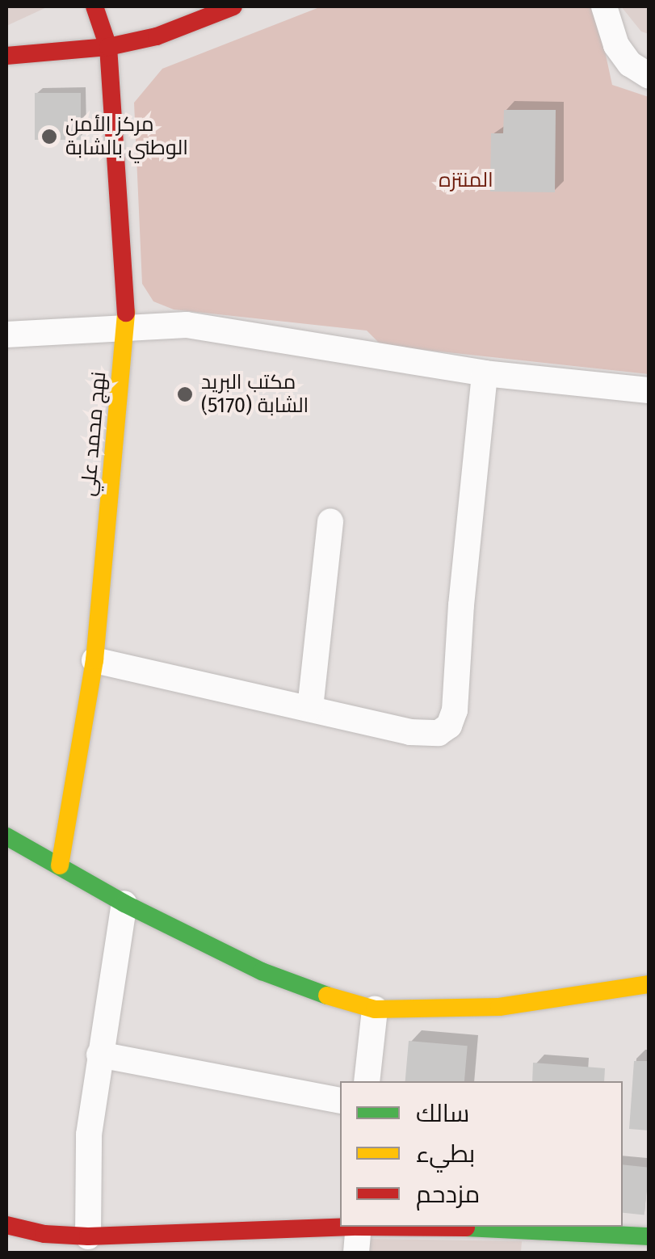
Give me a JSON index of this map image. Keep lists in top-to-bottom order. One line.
{"streets":{"street":["نهج محمد علي"]},"parks":["المنتزه"],"places":["مركز الأمن الوطني بالشابة","مكتب البريد الشابة (5170)"],"legend":["سالك","بطيء","مزدحم"]}
